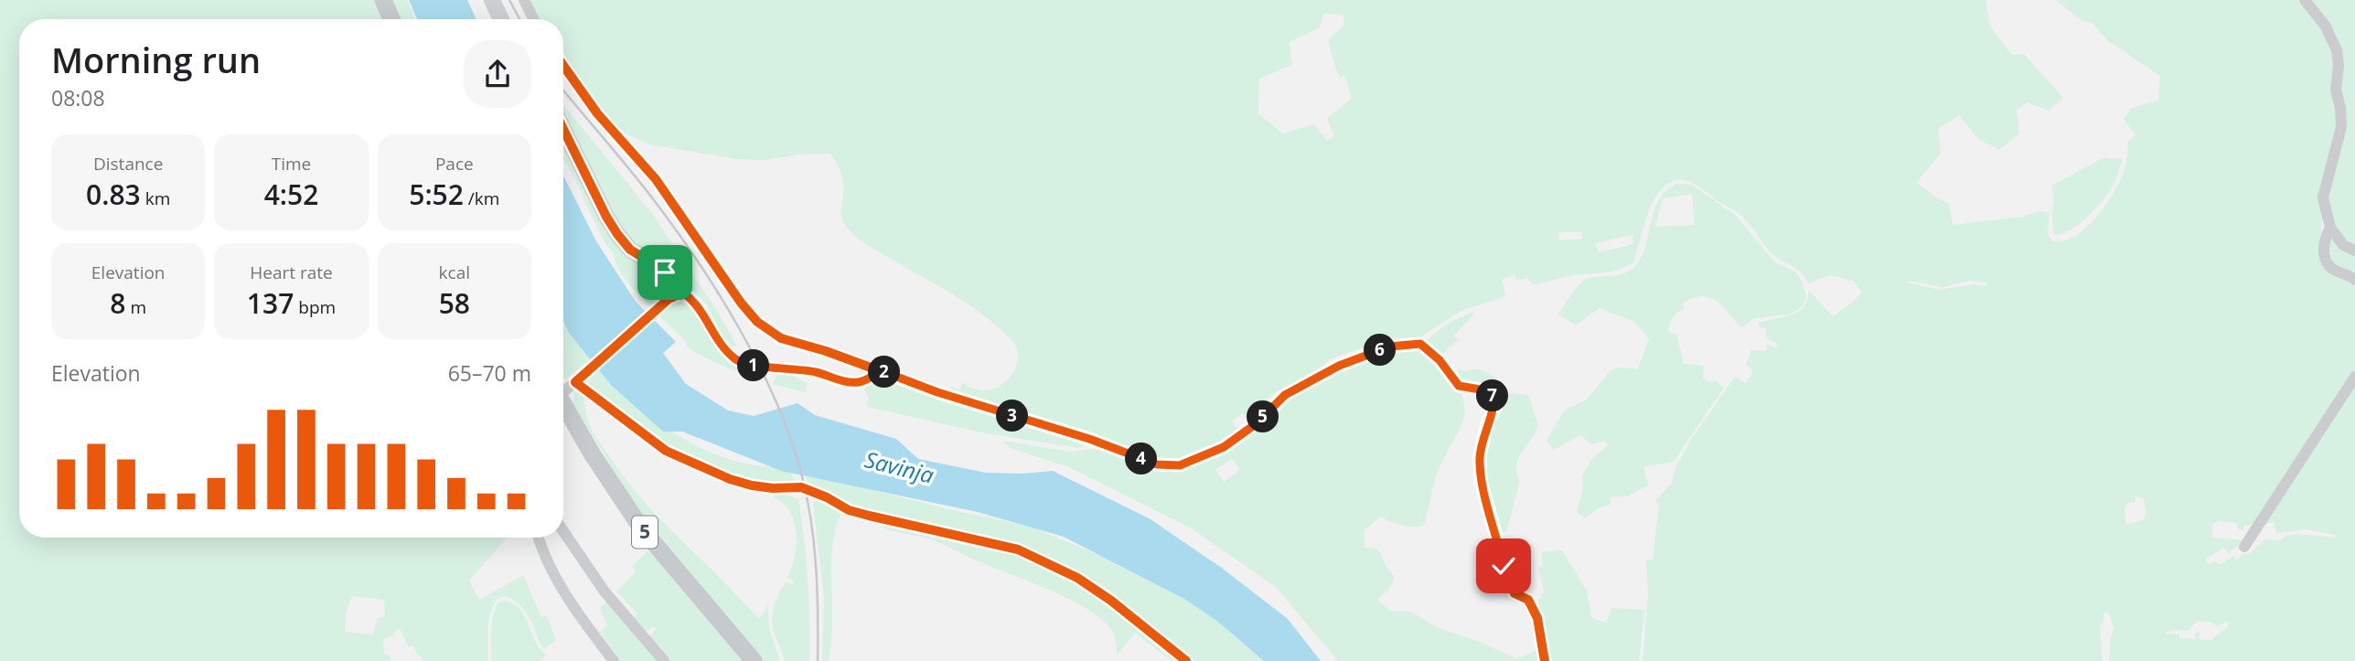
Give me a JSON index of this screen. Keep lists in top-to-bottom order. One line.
{"streets":{"main road":["5"]},"water":["Savinja"],"page":{"heading":["Morning run","08:08"],"stats":[["Distance","0.83 km"],["Time","4:52"],["Pace","5:52 /km"],["Elevation","8 m"],["Heart rate","137 bpm"],["kcal","58"]],"pins":["6","1","2","7","3","5","4"],"chart":["Elevation","65–70 m"]}}
